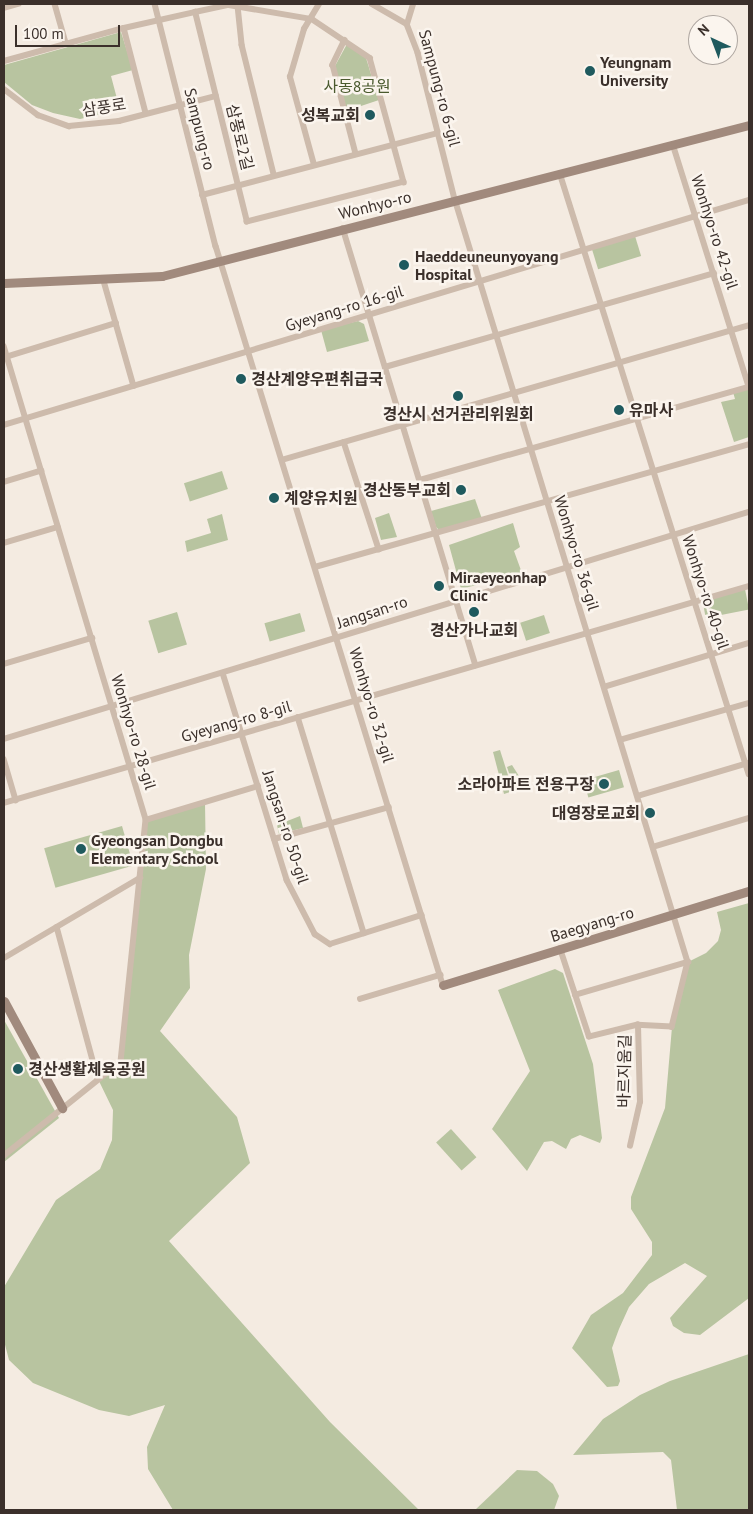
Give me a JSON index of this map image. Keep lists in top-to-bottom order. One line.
{"streets":{"main road":["Wonhyo-ro","Baegyang-ro"],"street":["Sampung-ro 6-gil","삼풍로","Sampung-ro","삼풍로2길","Wonhyo-ro 42-gil","Gyeyang-ro 16-gil","Wonhyo-ro 36-gil","Wonhyo-ro 40-gil","Jangsan-ro","Wonhyo-ro 32-gil","Gyeyang-ro 8-gil","Wonhyo-ro 28-gil","Jangsan-ro 50-gil","바르지움길"]},"crossings":[["Sampung-ro 6-gil","Wonhyo-ro"],["Sampung-ro 6-gil","Wonhyo-ro 36-gil"],["삼풍로","Sampung-ro"],["삼풍로","삼풍로2길"],["Sampung-ro","Wonhyo-ro"],["Sampung-ro","Wonhyo-ro 32-gil"],["Wonhyo-ro","Wonhyo-ro 42-gil"],["Wonhyo-ro","Wonhyo-ro 36-gil"],["Wonhyo-ro","Wonhyo-ro 40-gil"],["Wonhyo-ro","Wonhyo-ro 32-gil"],["Wonhyo-ro 42-gil","Gyeyang-ro 16-gil"],["Gyeyang-ro 16-gil","Wonhyo-ro 36-gil"],["Gyeyang-ro 16-gil","Wonhyo-ro 40-gil"],["Gyeyang-ro 16-gil","Wonhyo-ro 32-gil"],["Gyeyang-ro 16-gil","Wonhyo-ro 28-gil"],["Wonhyo-ro 36-gil","Jangsan-ro"],["Wonhyo-ro 36-gil","Gyeyang-ro 8-gil"],["Wonhyo-ro 36-gil","Baegyang-ro"],["Wonhyo-ro 40-gil","Jangsan-ro"],["Wonhyo-ro 40-gil","Gyeyang-ro 8-gil"],["Jangsan-ro","Wonhyo-ro 32-gil"],["Jangsan-ro","Wonhyo-ro 28-gil"],["Jangsan-ro","Jangsan-ro 50-gil"],["Wonhyo-ro 32-gil","Gyeyang-ro 8-gil"],["Wonhyo-ro 32-gil","Jangsan-ro 50-gil"],["Wonhyo-ro 32-gil","Baegyang-ro"],["Gyeyang-ro 8-gil","Wonhyo-ro 28-gil"],["Gyeyang-ro 8-gil","Jangsan-ro 50-gil"]],"parks":["사동8공원"],"places":["Yeungnam University","성복교회","Haeddeuneunyoyang Hospital","경산계양우편취급국","경산시 선거관리위원회","유마사","경산동부교회","계양유치원","Miraeyeonhap Clinic","경산가나교회","소라아파트 전용구장","대영장로교회","Gyeongsan Dongbu Elementary School","경산생활체육공원"],"scale_bar":"100 m","north":"top left"}
